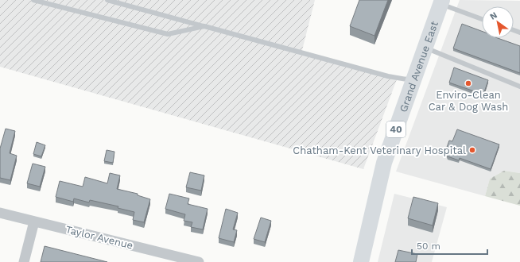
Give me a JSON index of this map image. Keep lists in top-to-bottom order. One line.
{"streets":{"main road":["Grand Avenue East","40"],"street":["Taylor Avenue"]},"places":["Enviro-Clean Car & Dog Wash","Chatham-Kent Veterinary Hospital"],"scale_bar":"50 m","north":"top left"}
